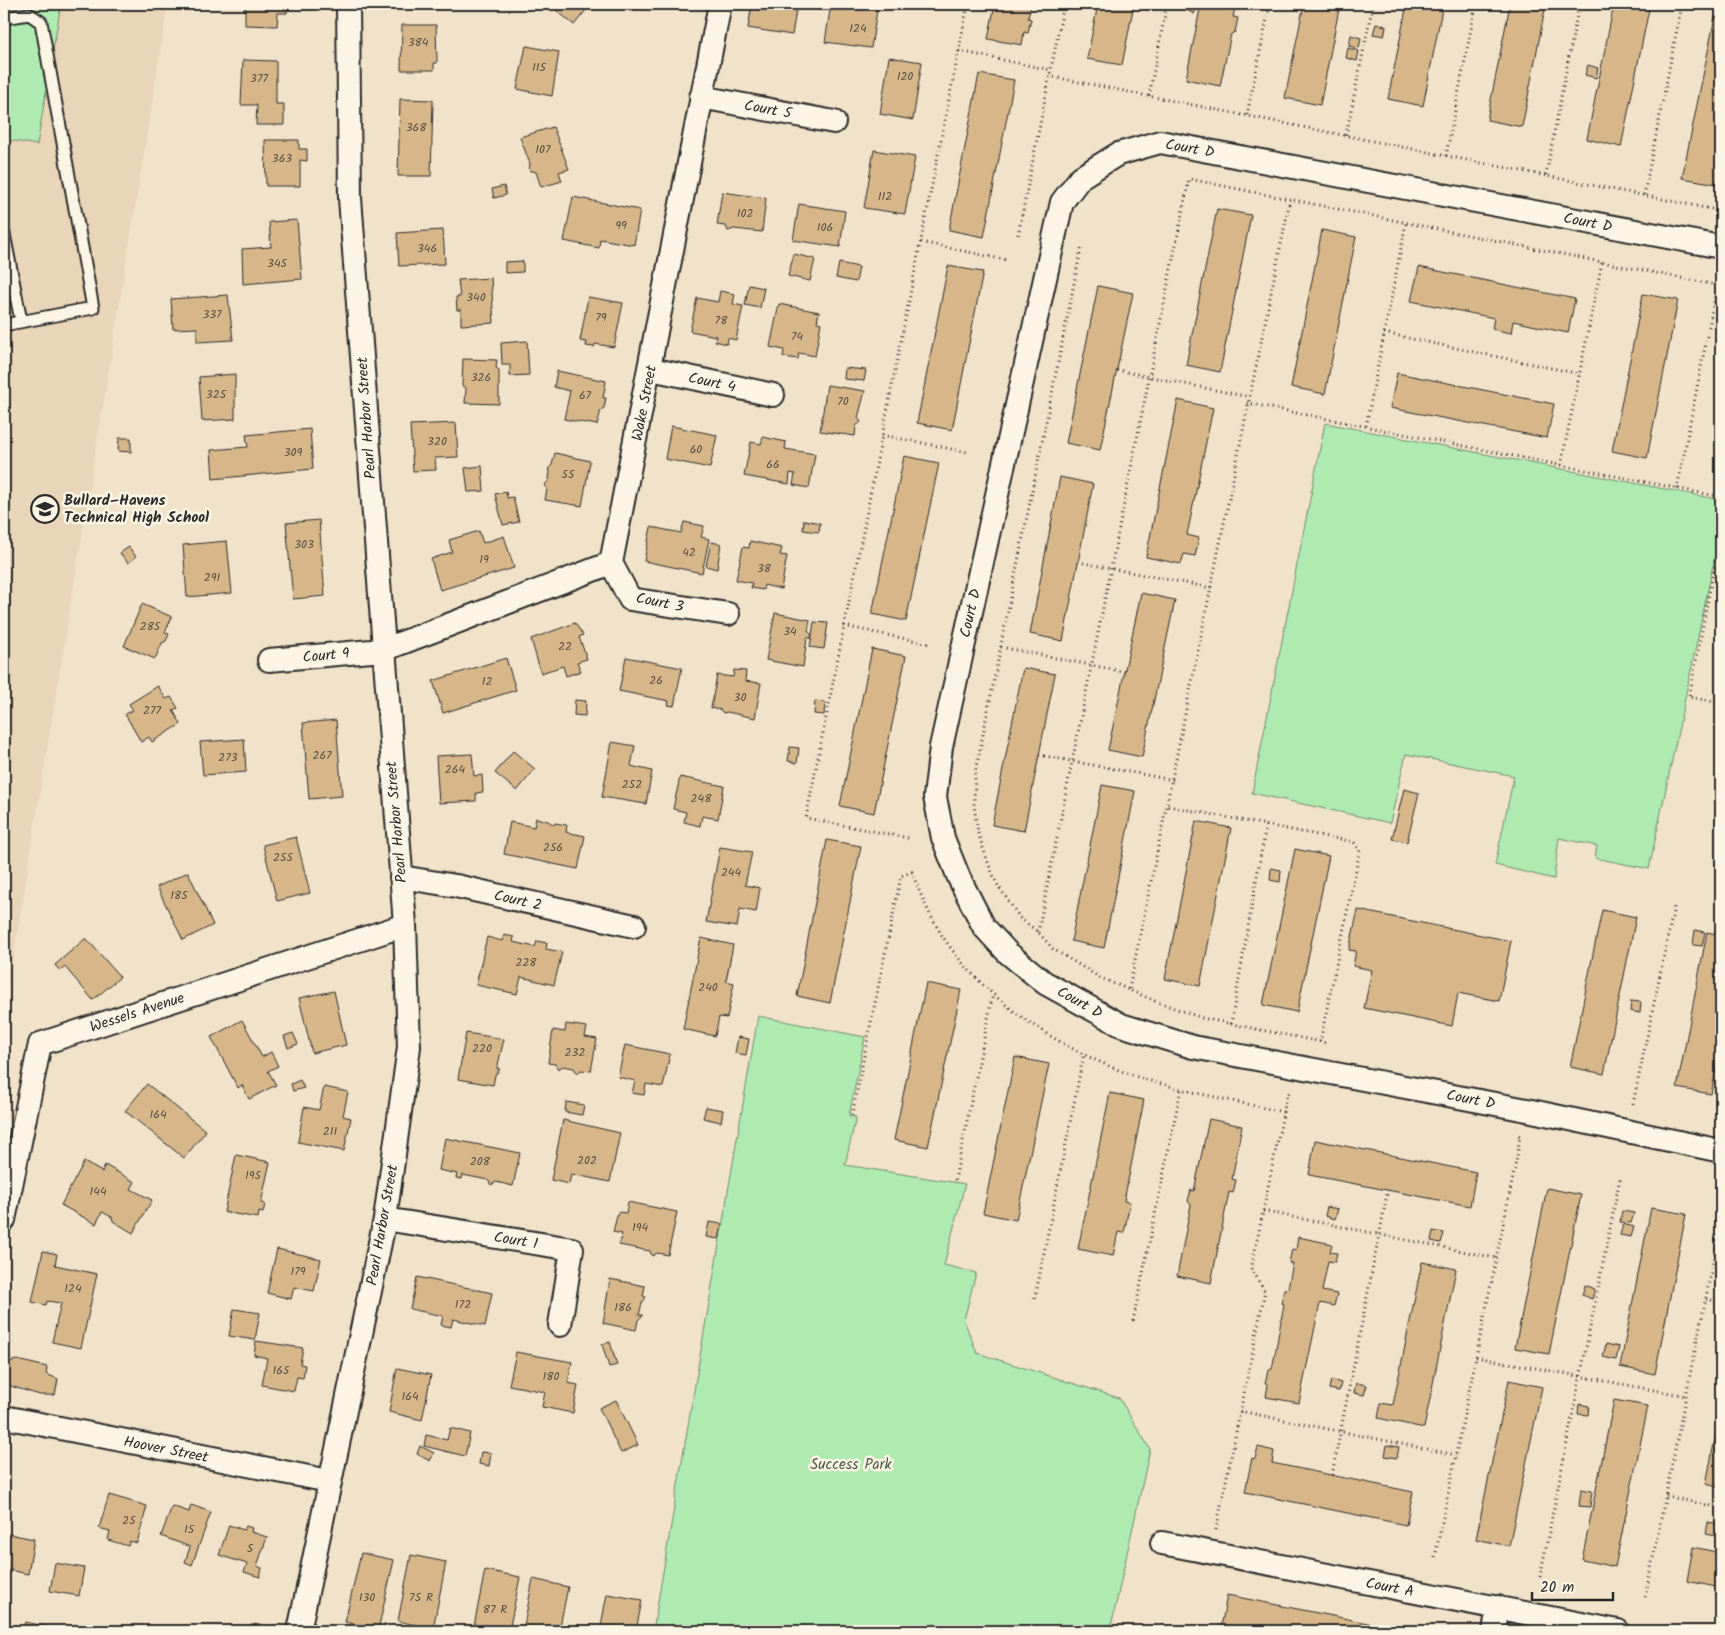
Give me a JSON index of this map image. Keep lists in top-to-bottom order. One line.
{"streets":{"street":["Court 5","Court D","Court 4","Wake Street","Pearl Harbor Street","Court 3","Court 9","Court 2","Wessels Avenue","Court 1","Hoover Street","Court A"]},"crossings":[["Court 5","Wake Street"],["Court 4","Wake Street"],["Wake Street","Court 3"],["Pearl Harbor Street","Court 9"],["Pearl Harbor Street","Court 2"],["Pearl Harbor Street","Wessels Avenue"],["Pearl Harbor Street","Court 1"],["Pearl Harbor Street","Hoover Street"]],"parks":["Success Park"],"places":{"school or university":["Bullard–Havens Technical High School"]},"house_numbers":["124","384","115","120","377","368","107","363","112","102","99","106","346","345","340","337","79","78","74","326","325","67","70","320","60","309","66","55","303","42","19","38","291","285","34","22","26","12","30","277","267","273","264","252","248","256","255","244","185","228","240","220","232","164","211","202","208","195","144","194","179","124","172","186","165","180","164","25","15","5","130","75 R","87 R"],"scale_bar":"20 m"}
